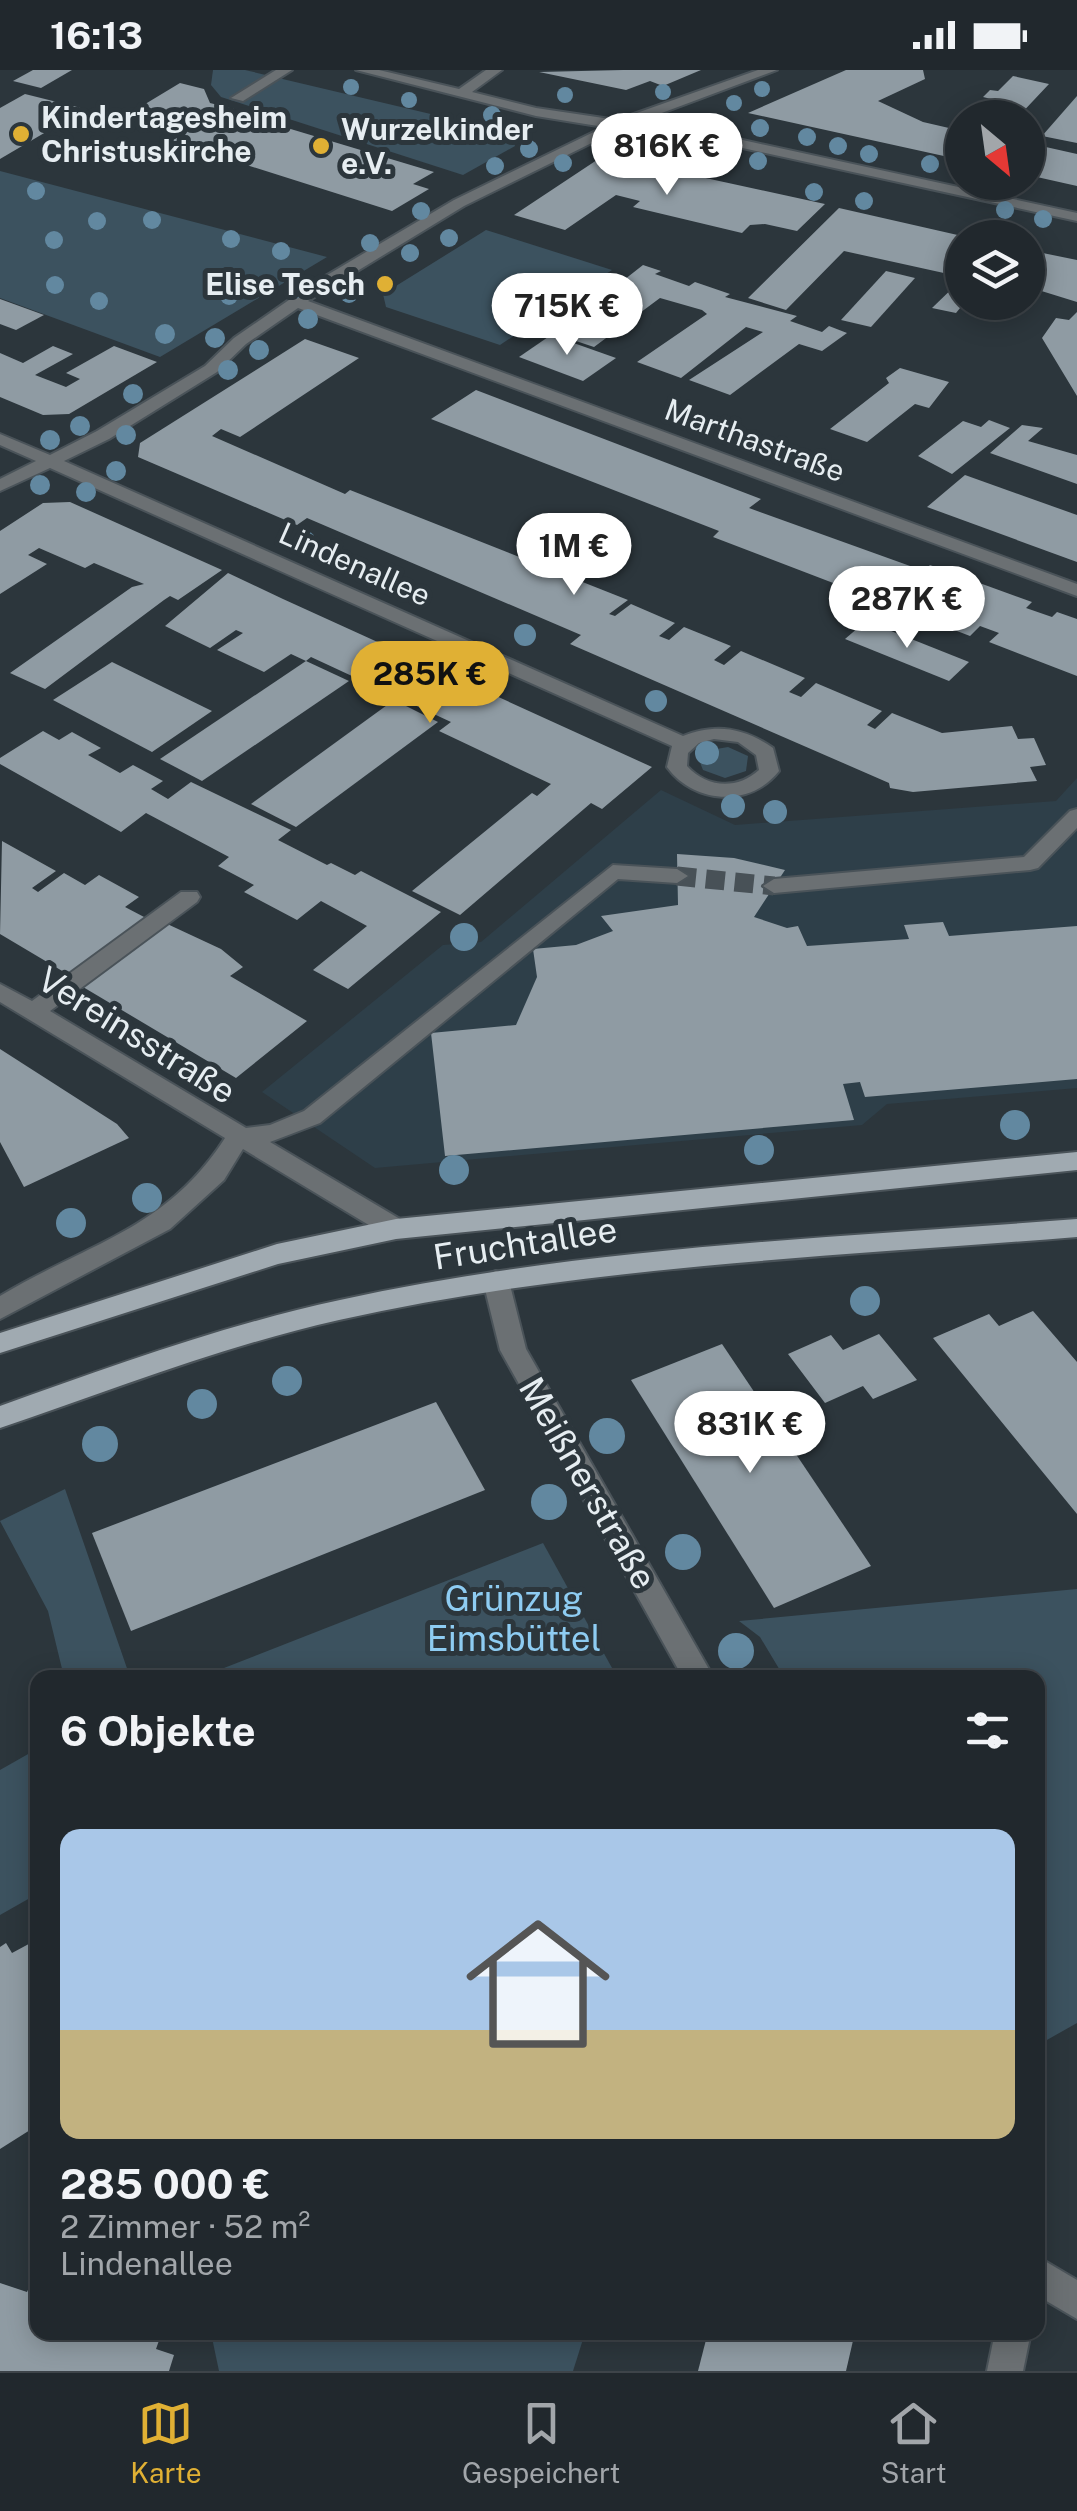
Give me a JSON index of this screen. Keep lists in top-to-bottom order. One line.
{"streets":{"main road":["Fruchtallee"],"street":["Marthastraße","Lindenallee","Vereinsstraße","Meißnerstraße"]},"crossings":[["Vereinsstraße","Fruchtallee"],["Fruchtallee","Meißnerstraße"]],"parks":["Grünzug Eimsbüttel"],"places":["Kindertagesheim Christuskirche","Wurzelkinder e.V.","Elise Tesch"],"north":"bottom right","page":{"status":"16:13","price":["816K €","715K €","1M €","287K €","285K €","831K €"],"heading":"6 Objekte","list":[{"name":"285 000 €","note":"2 Zimmer · 52 m² · Lindenallee"}],"tabs":["Karte","Gespeichert","Start"]}}
